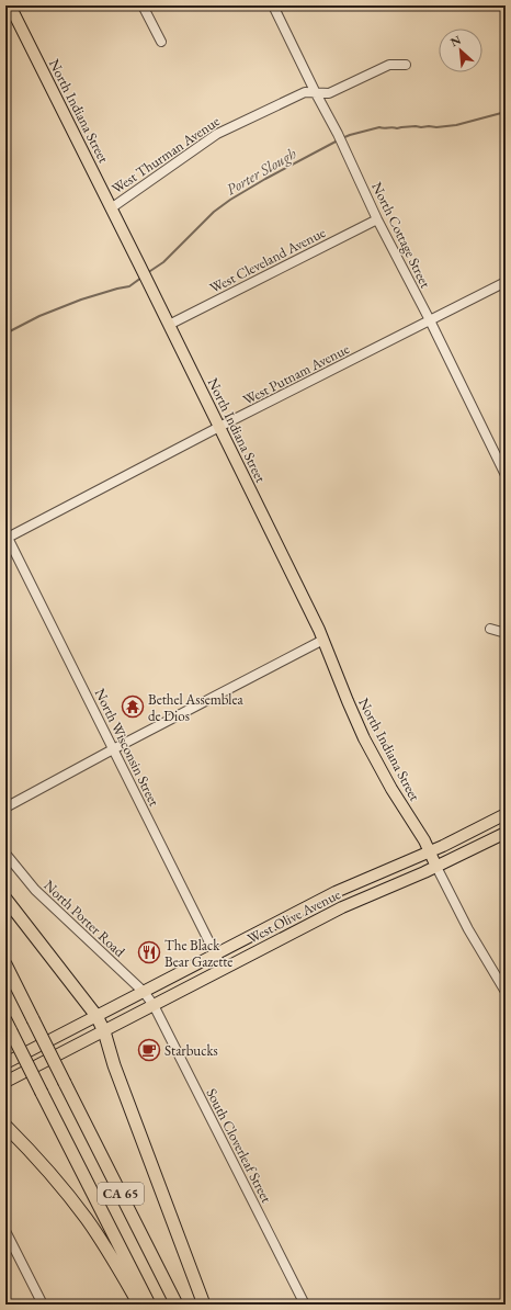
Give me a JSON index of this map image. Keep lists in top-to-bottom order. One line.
{"streets":{"highway":["CA 65"],"main road":["North Indiana Street","West Olive Avenue"],"street":["West Thurman Avenue","North Cottage Street","West Cleveland Avenue","West Putnam Avenue","North Wisconsin Street","North Porter Road","South Cloverleaf Street"]},"crossings":[["North Indiana Street","West Thurman Avenue"],["North Indiana Street","West Cleveland Avenue"],["North Indiana Street","West Putnam Avenue"],["North Indiana Street","West Olive Avenue"],["West Thurman Avenue","North Cottage Street"],["North Cottage Street","West Cleveland Avenue"],["North Cottage Street","West Putnam Avenue"],["West Putnam Avenue","North Wisconsin Street"],["North Wisconsin Street","West Olive Avenue"],["West Olive Avenue","North Porter Road"],["West Olive Avenue","South Cloverleaf Street"],["North Porter Road","South Cloverleaf Street"]],"water":["Porter Slough"],"places":{"temple":["Bethel Assemblea de Dios"],"restaurant":["The Black Bear Gazette"],"cafe":["Starbucks"]},"north":"top left"}
